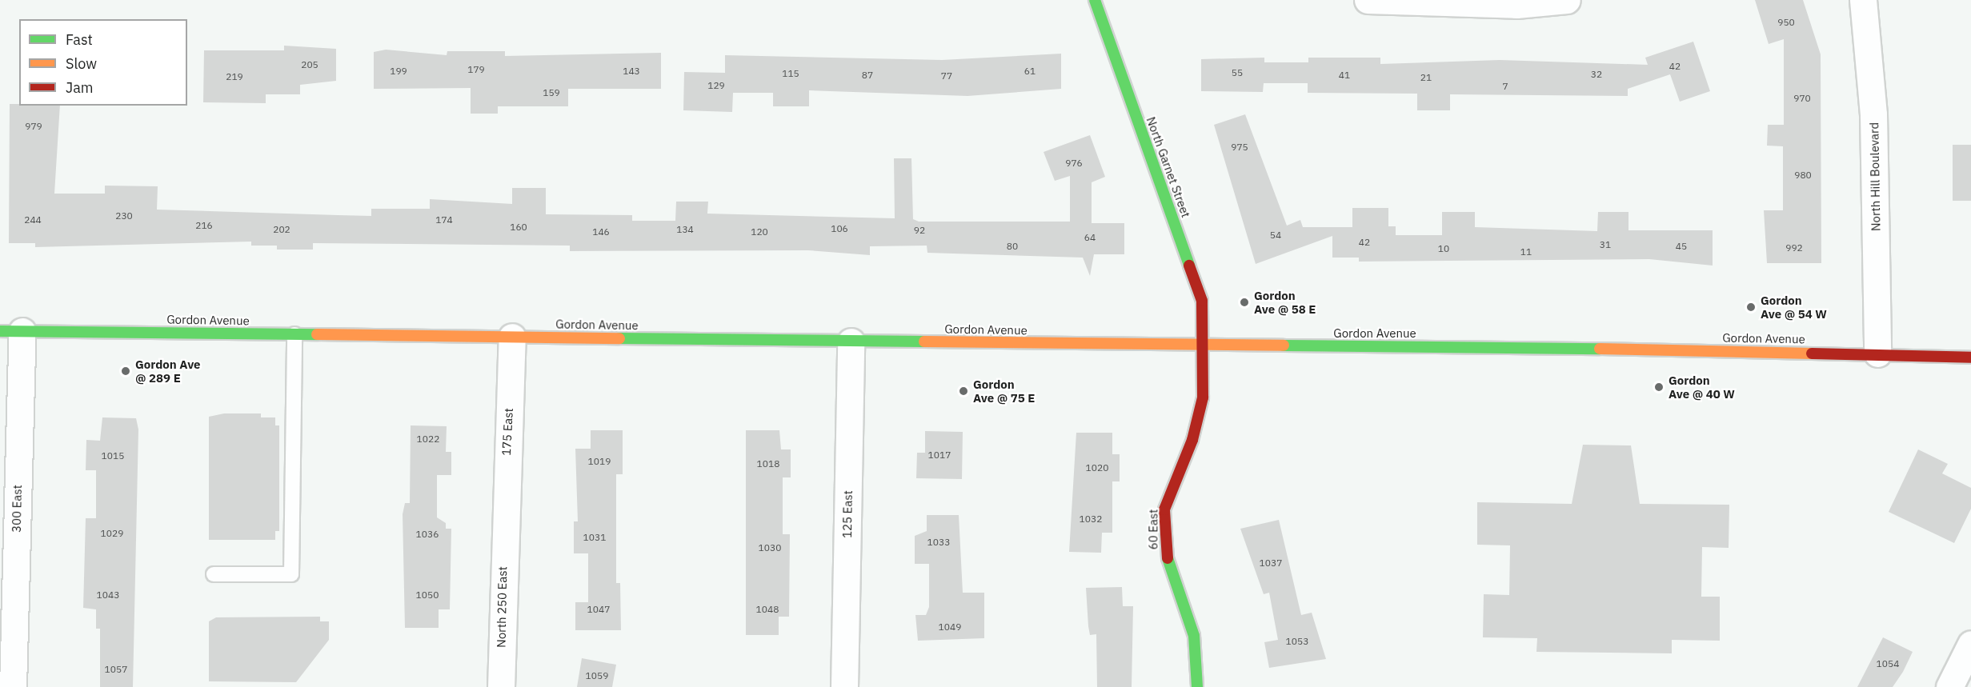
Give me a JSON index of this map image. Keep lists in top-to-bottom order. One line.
{"streets":{"main road":["North Garnet Street","Gordon Avenue","60 East"],"street":["North Hill Boulevard","175 East","300 East","125 East","North 250 East"]},"crossings":[["North Garnet Street","Gordon Avenue"],["North Garnet Street","60 East"],["North Hill Boulevard","Gordon Avenue"],["Gordon Avenue","175 East"],["Gordon Avenue","300 East"],["Gordon Avenue","125 East"],["Gordon Avenue","60 East"],["175 East","North 250 East"]],"places":["Gordon Ave @ 58 E","Gordon Ave @ 54 W","Gordon Ave @ 289 E","Gordon Ave @ 40 W","Gordon Ave @ 75 E"],"house_numbers":["950","205","42","179","199","143","61","55","115","32","87","41","77","219","21","129","7","159","970","979","975","976","980","230","244","174","216","160","106","202","134","92","146","120","54","64","42","31","80","45","992","10","11","1022","1017","1015","1019","1018","1020","1032","1029","1036","1031","1033","1030","1037","1043","1050","1047","1048","1049","1053","1054","1057","1059"],"legend":["Fast","Slow","Jam"]}
